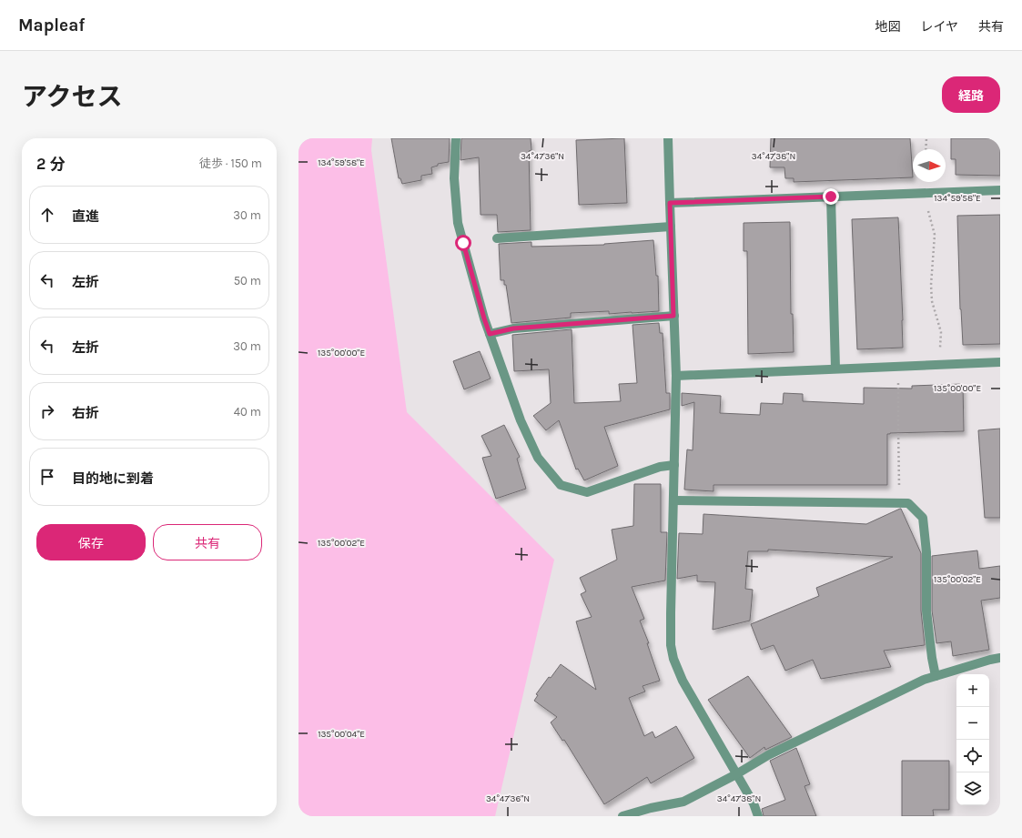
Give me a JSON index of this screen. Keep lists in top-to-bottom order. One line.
{"north":"right","page":{"header":"Mapleaf","nav":["地図","レイヤ","共有"],"title":"アクセス","buttons":["経路",["保存","共有"]],"heading":["2 分","徒歩 · 150 m"],"list":[["直進","30 m"],["左折","50 m"],["左折","30 m"],["右折","40 m"],"目的地に到着"],"map_buttons":["+","−"]},"coordinates":["34°47'36\"N","34°47'38\"N","134°59'58\"E","135°00'00\"E","135°00'02\"E","135°00'04\"E"]}
